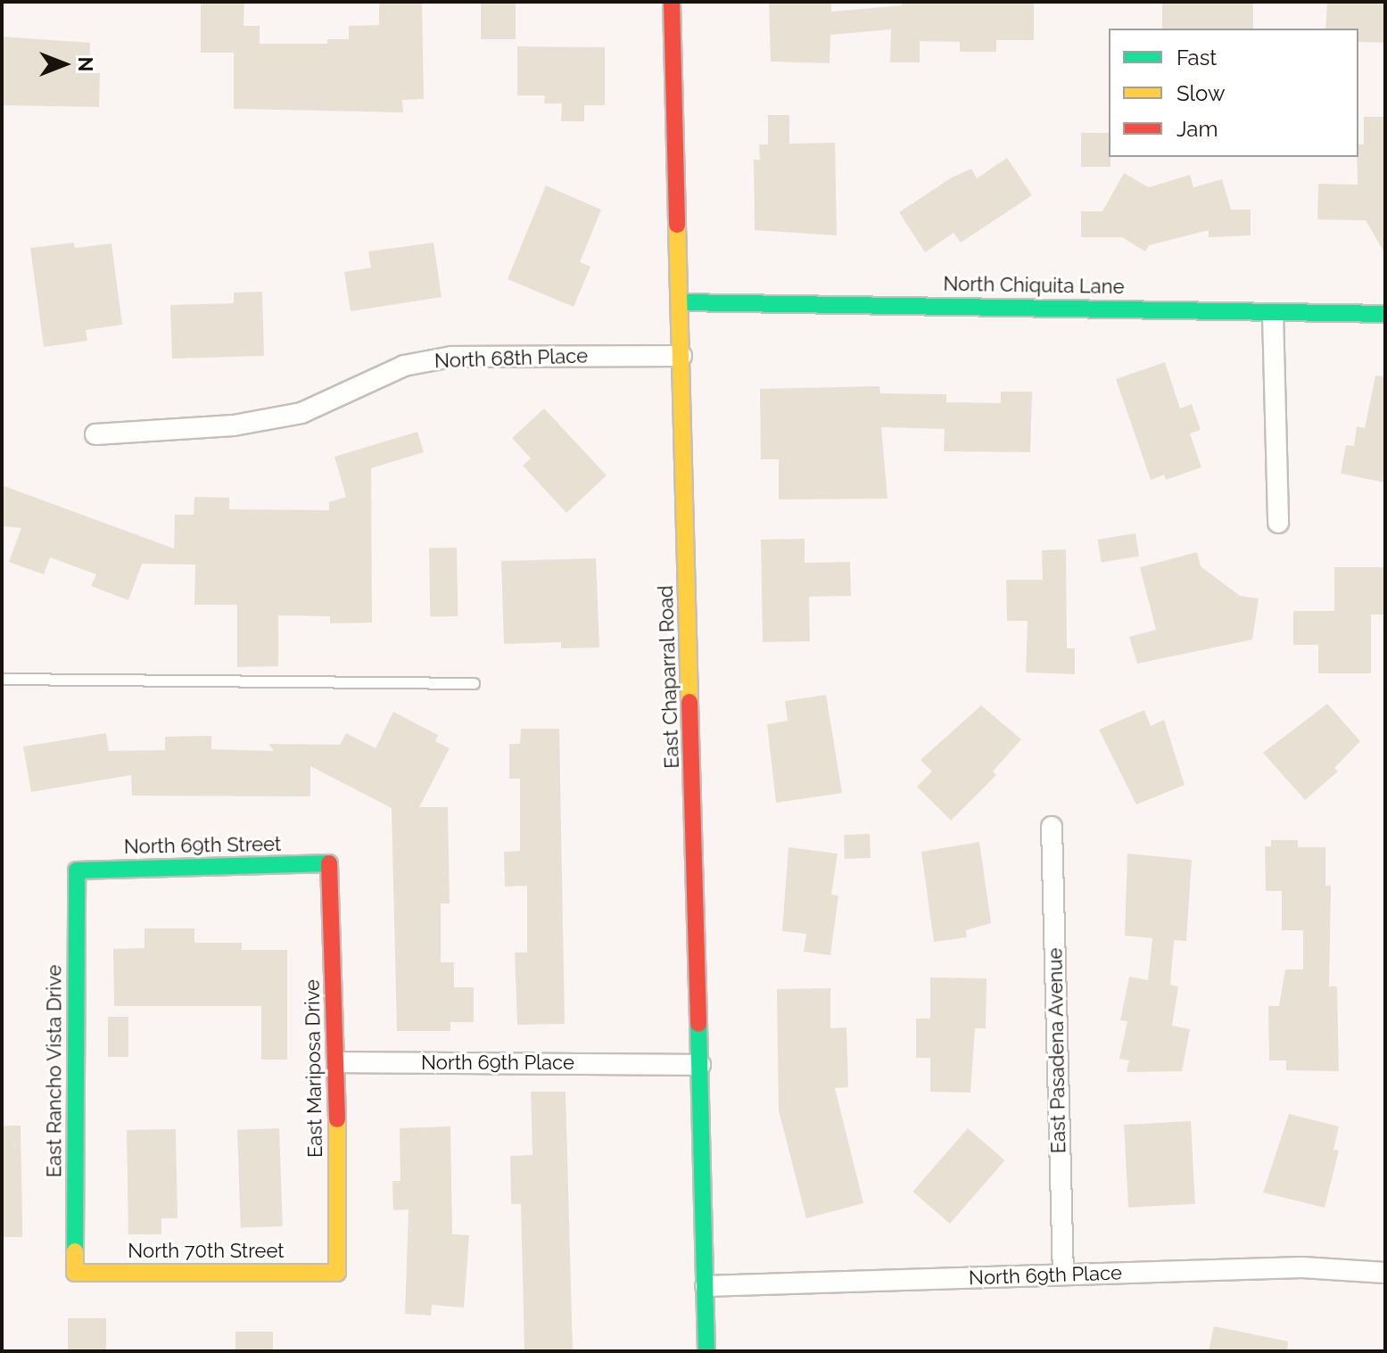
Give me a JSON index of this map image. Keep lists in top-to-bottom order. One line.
{"streets":{"street":["North Chiquita Lane","North 68th Place","East Chaparral Road","North 69th Street","East Pasadena Avenue","North 69th Place","East Mariposa Drive","East Rancho Vista Drive","North 70th Street"]},"crossings":[["North Chiquita Lane","East Chaparral Road"],["North 68th Place","East Chaparral Road"],["East Chaparral Road","North 69th Place"],["North 69th Street","East Mariposa Drive"],["North 69th Street","East Rancho Vista Drive"],["East Pasadena Avenue","North 69th Place"],["North 69th Place","East Mariposa Drive"],["East Mariposa Drive","North 70th Street"],["East Rancho Vista Drive","North 70th Street"]],"legend":["Fast","Slow","Jam"],"north":"right"}
